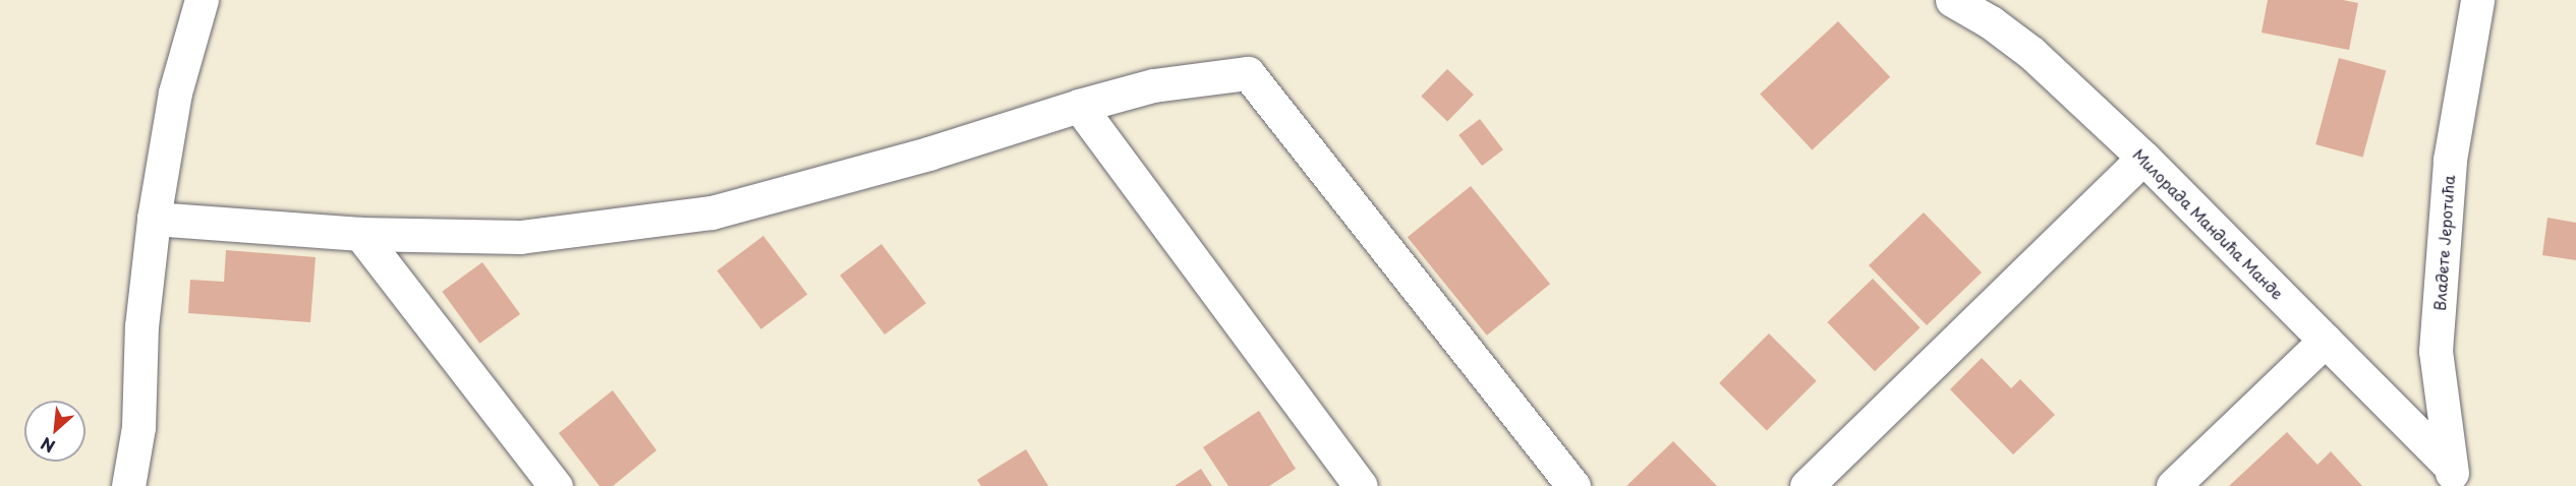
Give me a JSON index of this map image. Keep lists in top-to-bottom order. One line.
{"streets":{"street":["Милорада Мандића Манде","Владете Јеротића"]},"crossings":[["Милорада Мандића Манде","Владете Јеротића"]],"north":"bottom left"}
